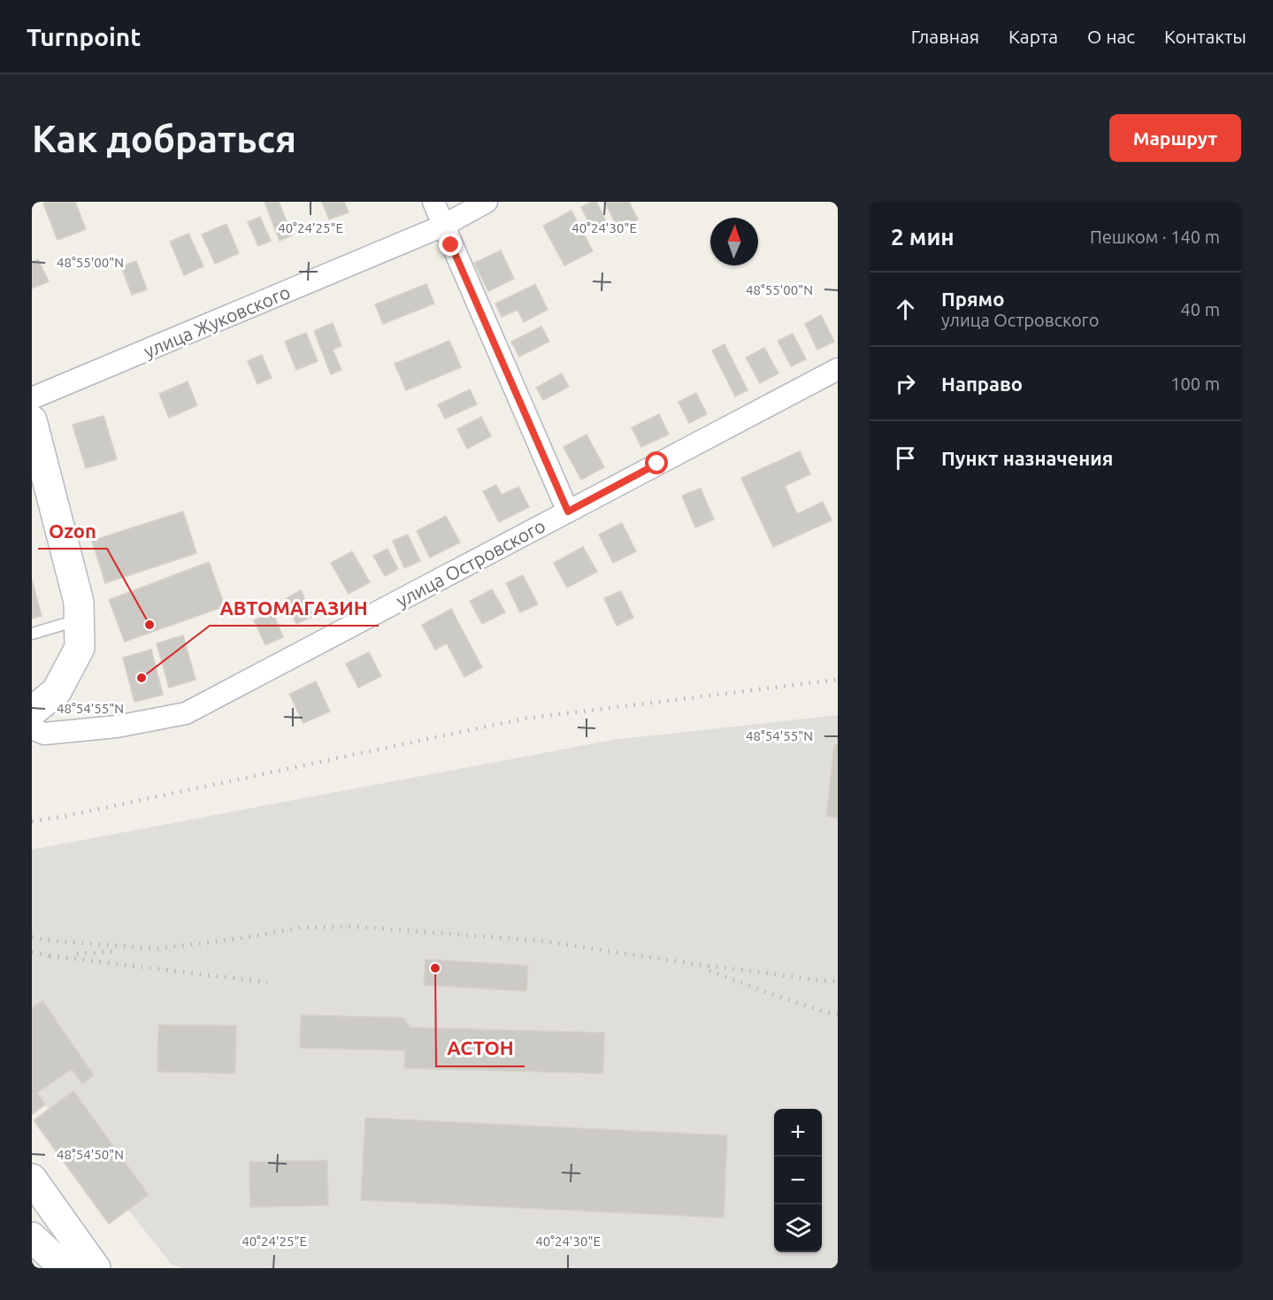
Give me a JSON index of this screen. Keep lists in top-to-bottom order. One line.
{"streets":{"street":["улица Жуковского","улица Островского"]},"places":["Ozon","АВТОМАГАЗИН","АСТОН"],"north":"top","page":{"header":"Turnpoint","nav":["Главная","Карта","О нас","Контакты"],"buttons":"Маршрут","title":"Как добраться","heading":["2 мин","Пешком · 140 m"],"list":[["Прямо","улица Островского","40 m"],["Направо","100 m"],"Пункт назначения"],"map_buttons":["+","−"]},"coordinates":["40°24'25\"E","40°24'30\"E","48°55'00\"N","48°54'55\"N","48°54'50\"N"]}
